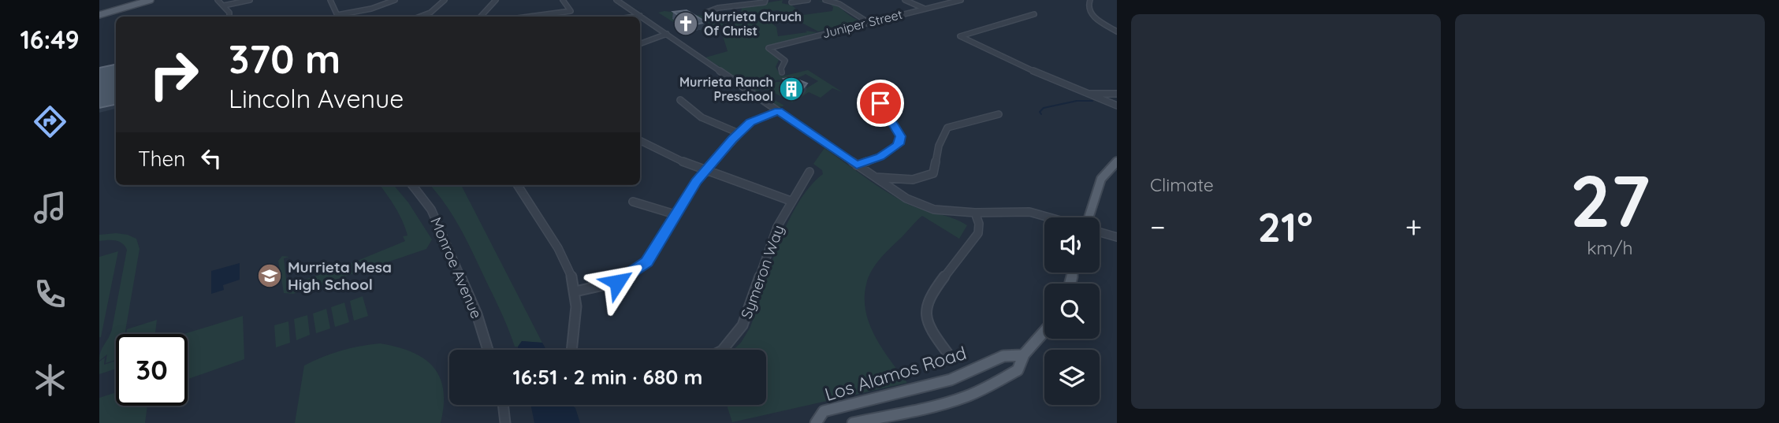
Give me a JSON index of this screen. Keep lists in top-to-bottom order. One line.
{"streets":{"main road":["Los Alamos Road"],"street":["Juniper Street","Monroe Avenue","Symeron Way"]},"places":{"church":["Murrieta Chruch Of Christ"],"building":["Murrieta Ranch Preschool"],"school or university":["Murrieta Mesa High School"]},"page":{"tabs":"16:49","tile":["Climate",["27","km/h"]],"turn":["370 m","Lincoln Avenue"],"then":"Then","heat":["−","21°","+"],"limit":"30","trip":"16:51 · 2 min · 680 m"}}
